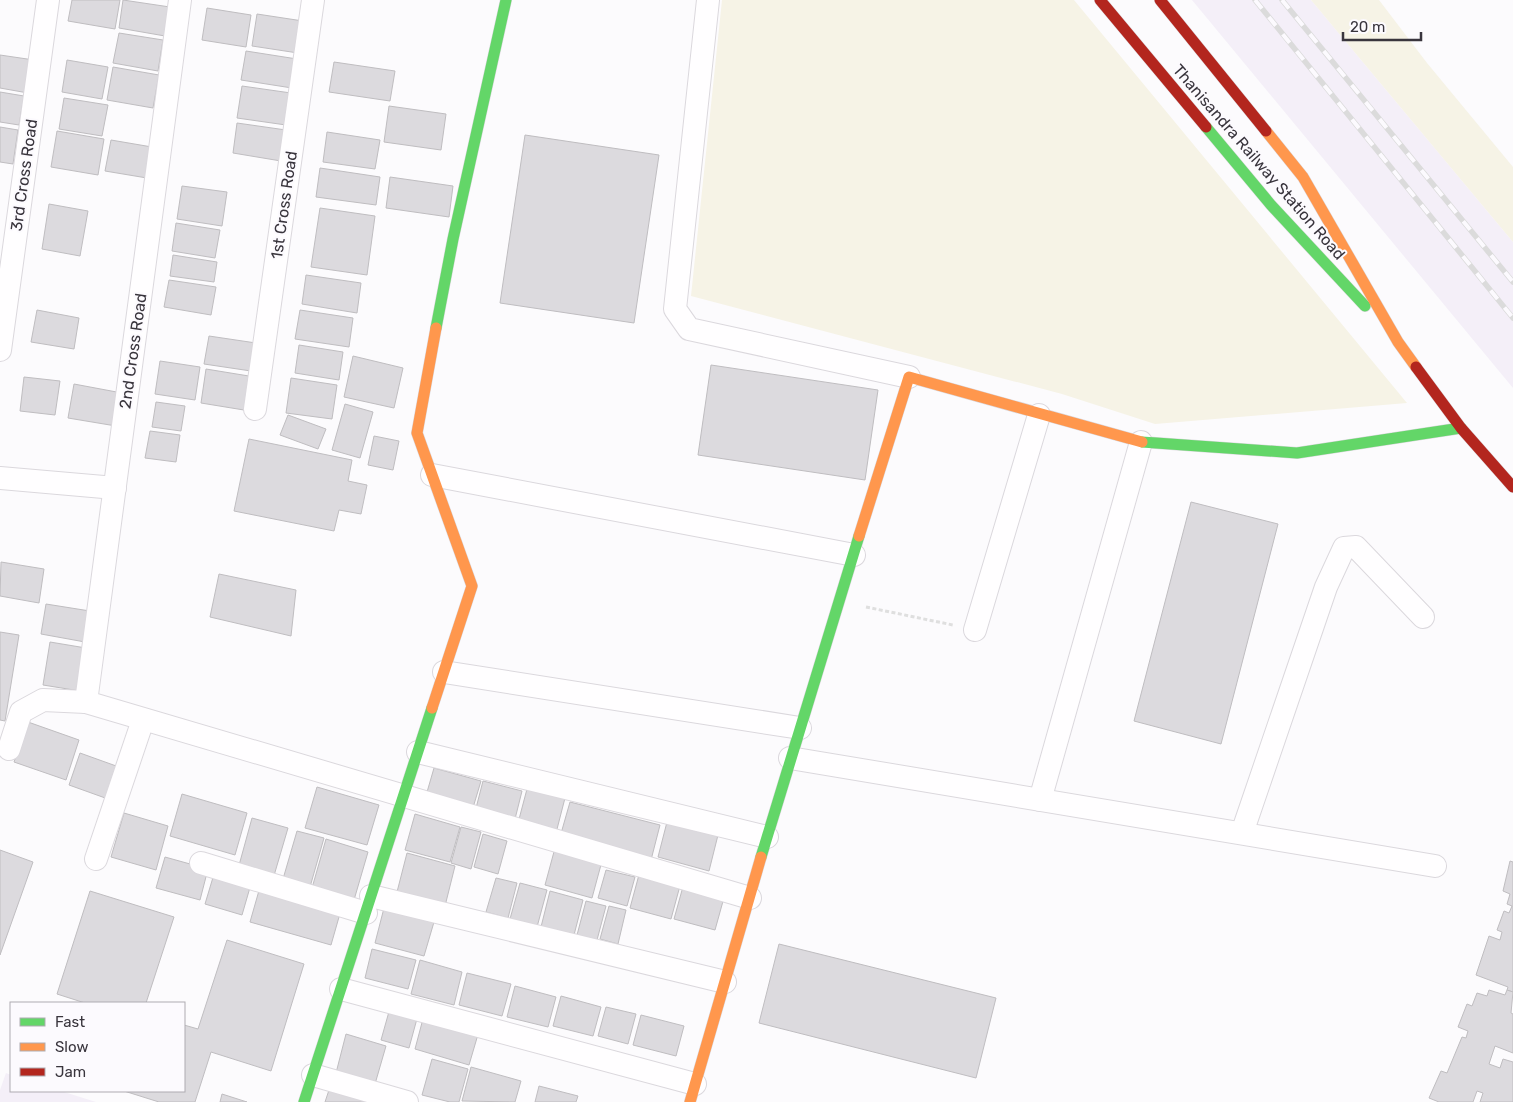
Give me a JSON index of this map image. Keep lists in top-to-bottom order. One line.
{"streets":{"street":["Thanisandra Railway Station Road","3rd Cross Road","1st Cross Road","2nd Cross Road"]},"legend":["Fast","Slow","Jam"],"scale_bar":"20 m"}
